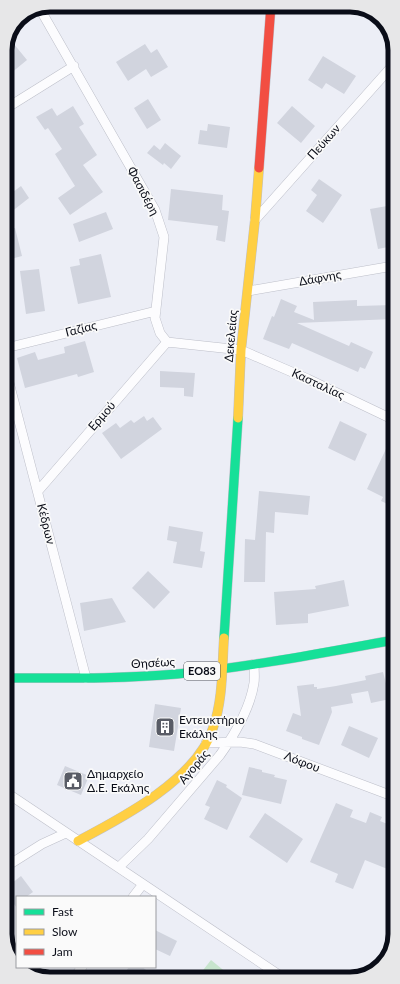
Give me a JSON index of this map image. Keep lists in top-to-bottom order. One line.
{"streets":{"street":["Πεύκων","Φασιδέρη","Δάφνης","Γαζίας","Δεκελείας","Κασταλίας","Ερμού","Κέδρων","Θησέως","ΕΟ83","Λόφου","Αγοράς"]},"crossings":[["Πεύκων","Δεκελείας"],["Φασιδέρη","Γαζίας"],["Φασιδέρη","Ερμού"],["Δάφνης","Δεκελείας"],["Δεκελείας","Κασταλίας"],["Δεκελείας","Θησέως"],["Δεκελείας","Αγοράς"],["Ερμού","Κέδρων"],["Κέδρων","Θησέως"],["Θησέως","Αγοράς"],["Λόφου","Αγοράς"]],"places":{"building":["Εντευκτήριο Εκάλης"],"public building":["Δημαρχείο Δ.Ε. Εκάλης"]},"legend":["Fast","Slow","Jam"]}
